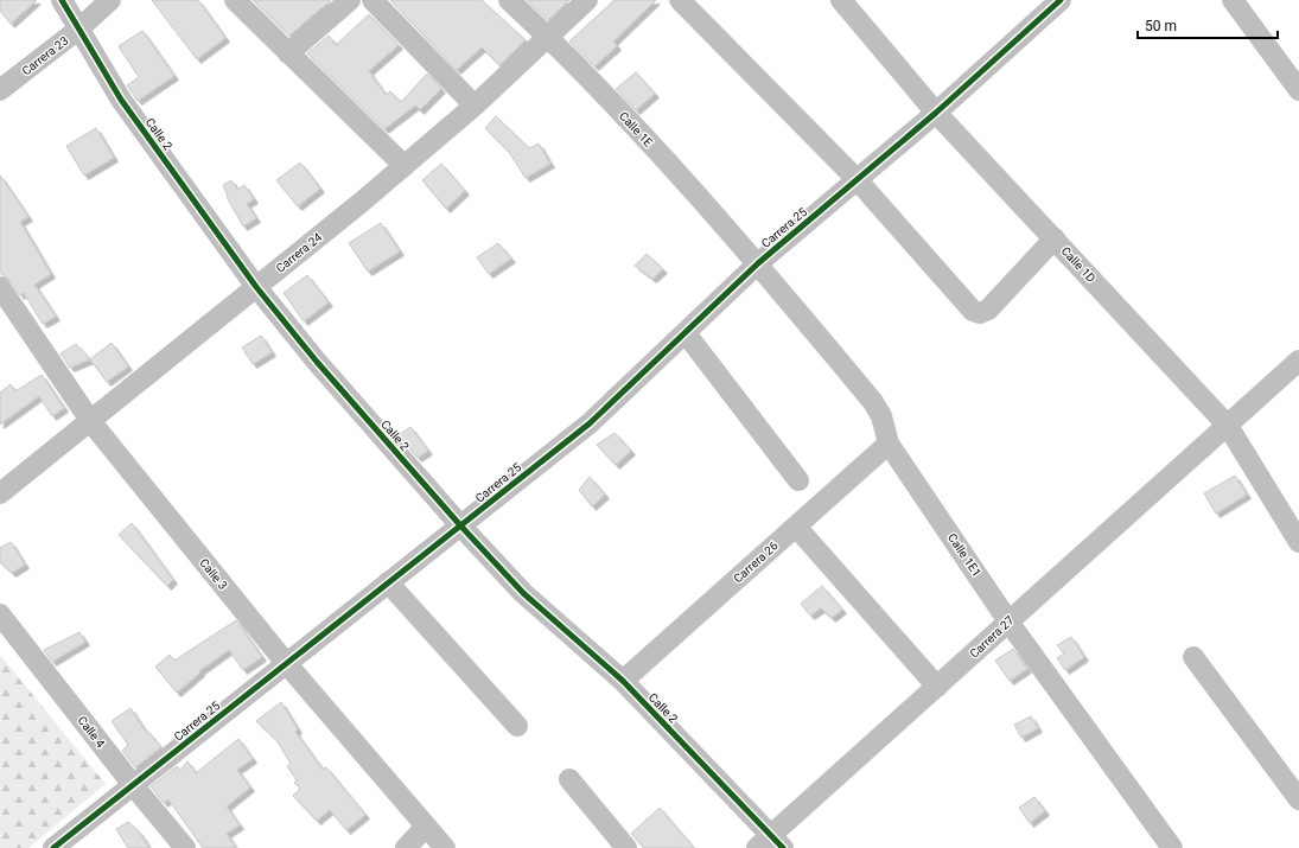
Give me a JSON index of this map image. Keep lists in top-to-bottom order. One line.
{"streets":{"street":["Carrera 23","Calle 1E","Calle 2","Carrera 25","Carrera 24","Calle 1D","Calle 1E1","Carrera 26","Calle 3","Carrera 27","Calle 4"]},"crossings":[["Carrera 23","Calle 2"],["Calle 1E","Carrera 25"],["Calle 1E","Carrera 24"],["Calle 1E","Calle 1E1"],["Calle 2","Carrera 25"],["Calle 2","Carrera 24"],["Calle 2","Carrera 26"],["Calle 2","Carrera 27"],["Carrera 25","Calle 1D"],["Carrera 25","Calle 1E1"],["Carrera 25","Calle 3"],["Carrera 25","Calle 4"],["Carrera 24","Calle 3"],["Calle 1D","Carrera 27"],["Calle 1E1","Carrera 26"],["Calle 1E1","Carrera 27"]],"scale_bar":"50 m"}
